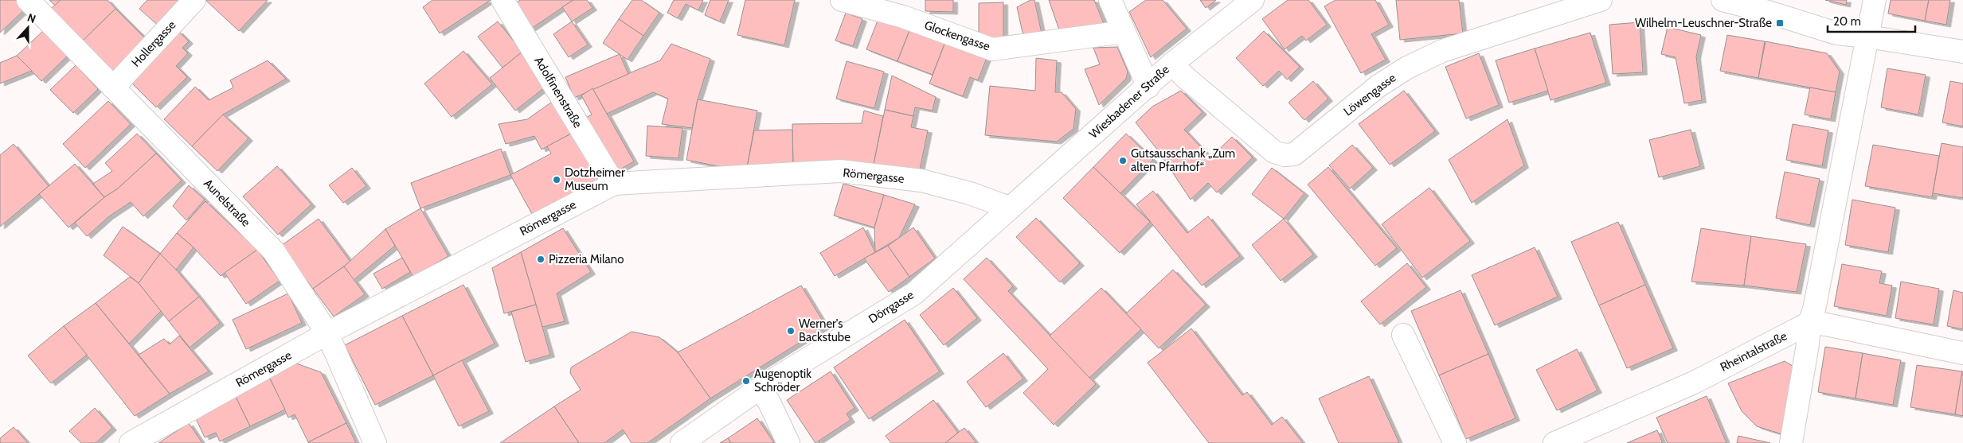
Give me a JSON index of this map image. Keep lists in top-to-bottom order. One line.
{"streets":{"street":["Glockengasse","Hollergasse","Adolfinenstraße","Löwengasse","Wiesbadener Straße","Römergasse","Aunelstraße","Dörrgasse","Rheintalstraße"]},"crossings":[["Hollergasse","Aunelstraße"],["Adolfinenstraße","Römergasse"],["Löwengasse","Wiesbadener Straße"],["Wiesbadener Straße","Römergasse"],["Wiesbadener Straße","Dörrgasse"],["Römergasse","Aunelstraße"],["Römergasse","Dörrgasse"]],"places":{"transit":["Wilhelm-Leuschner-Straße"],"other":["Gutsausschank „Zum alten Pfarrhof“","Dotzheimer Museum","Pizzeria Milano","Werner's Backstube","Augenoptik Schröder"]},"scale_bar":"20 m","north":"top"}
